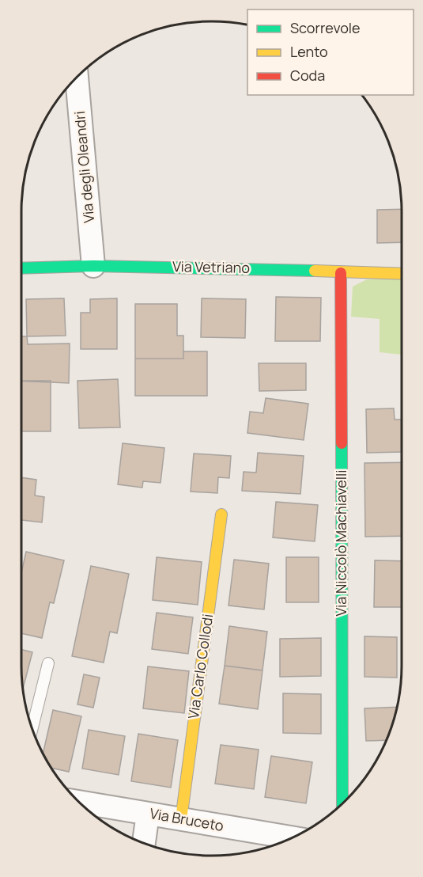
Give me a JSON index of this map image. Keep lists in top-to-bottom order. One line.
{"streets":{"street":["Via degli Oleandri","Via Vetriano","Via Niccolò Machiavelli","Via Carlo Collodi","Via Bruceto"]},"crossings":[["Via degli Oleandri","Via Vetriano"],["Via Vetriano","Via Niccolò Machiavelli"],["Via Carlo Collodi","Via Bruceto"]],"legend":["Scorrevole","Lento","Coda"]}
